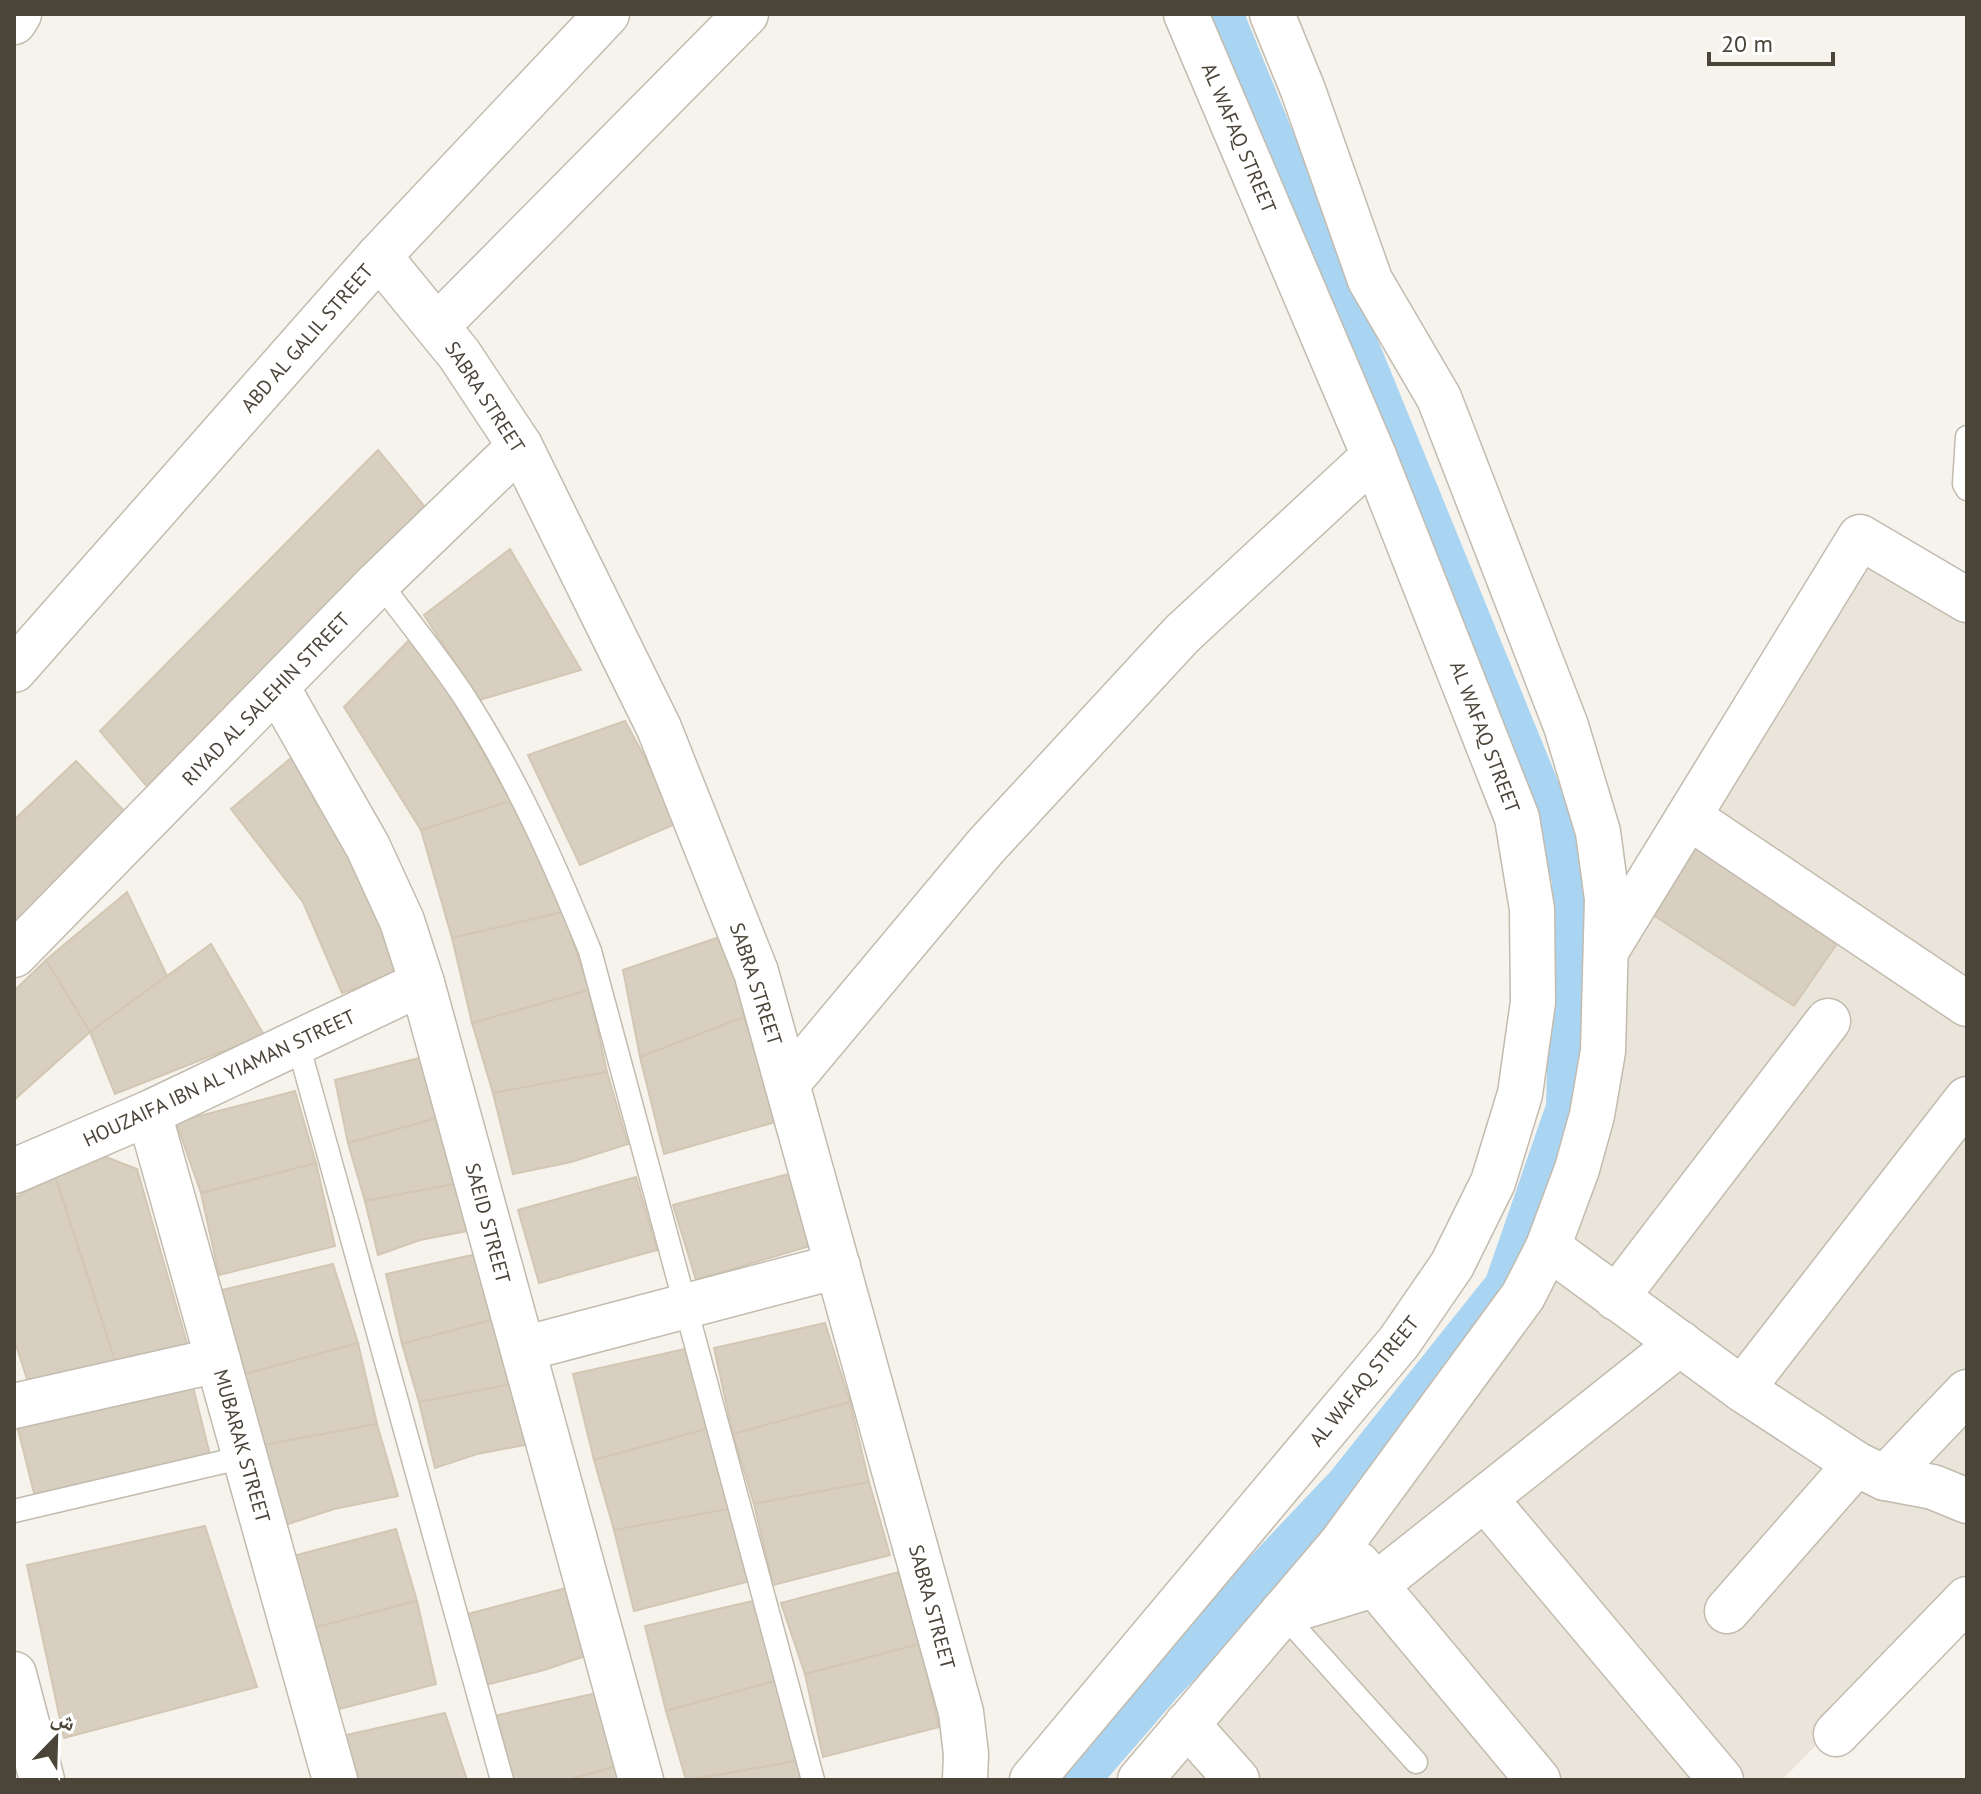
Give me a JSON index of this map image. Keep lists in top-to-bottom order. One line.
{"streets":{"street":["AL WAFAQ STREET","ABD AL GALIL STREET","SABRA STREET","RIYAD AL SALEHIN STREET","HOUZAIFA IBN AL YIAMAN STREET","SAEID STREET","MUBARAK STREET"]},"crossings":[["ABD AL GALIL STREET","SABRA STREET"],["SABRA STREET","RIYAD AL SALEHIN STREET"],["RIYAD AL SALEHIN STREET","SAEID STREET"],["HOUZAIFA IBN AL YIAMAN STREET","SAEID STREET"],["HOUZAIFA IBN AL YIAMAN STREET","MUBARAK STREET"]],"scale_bar":"20 m","north":"top right"}
